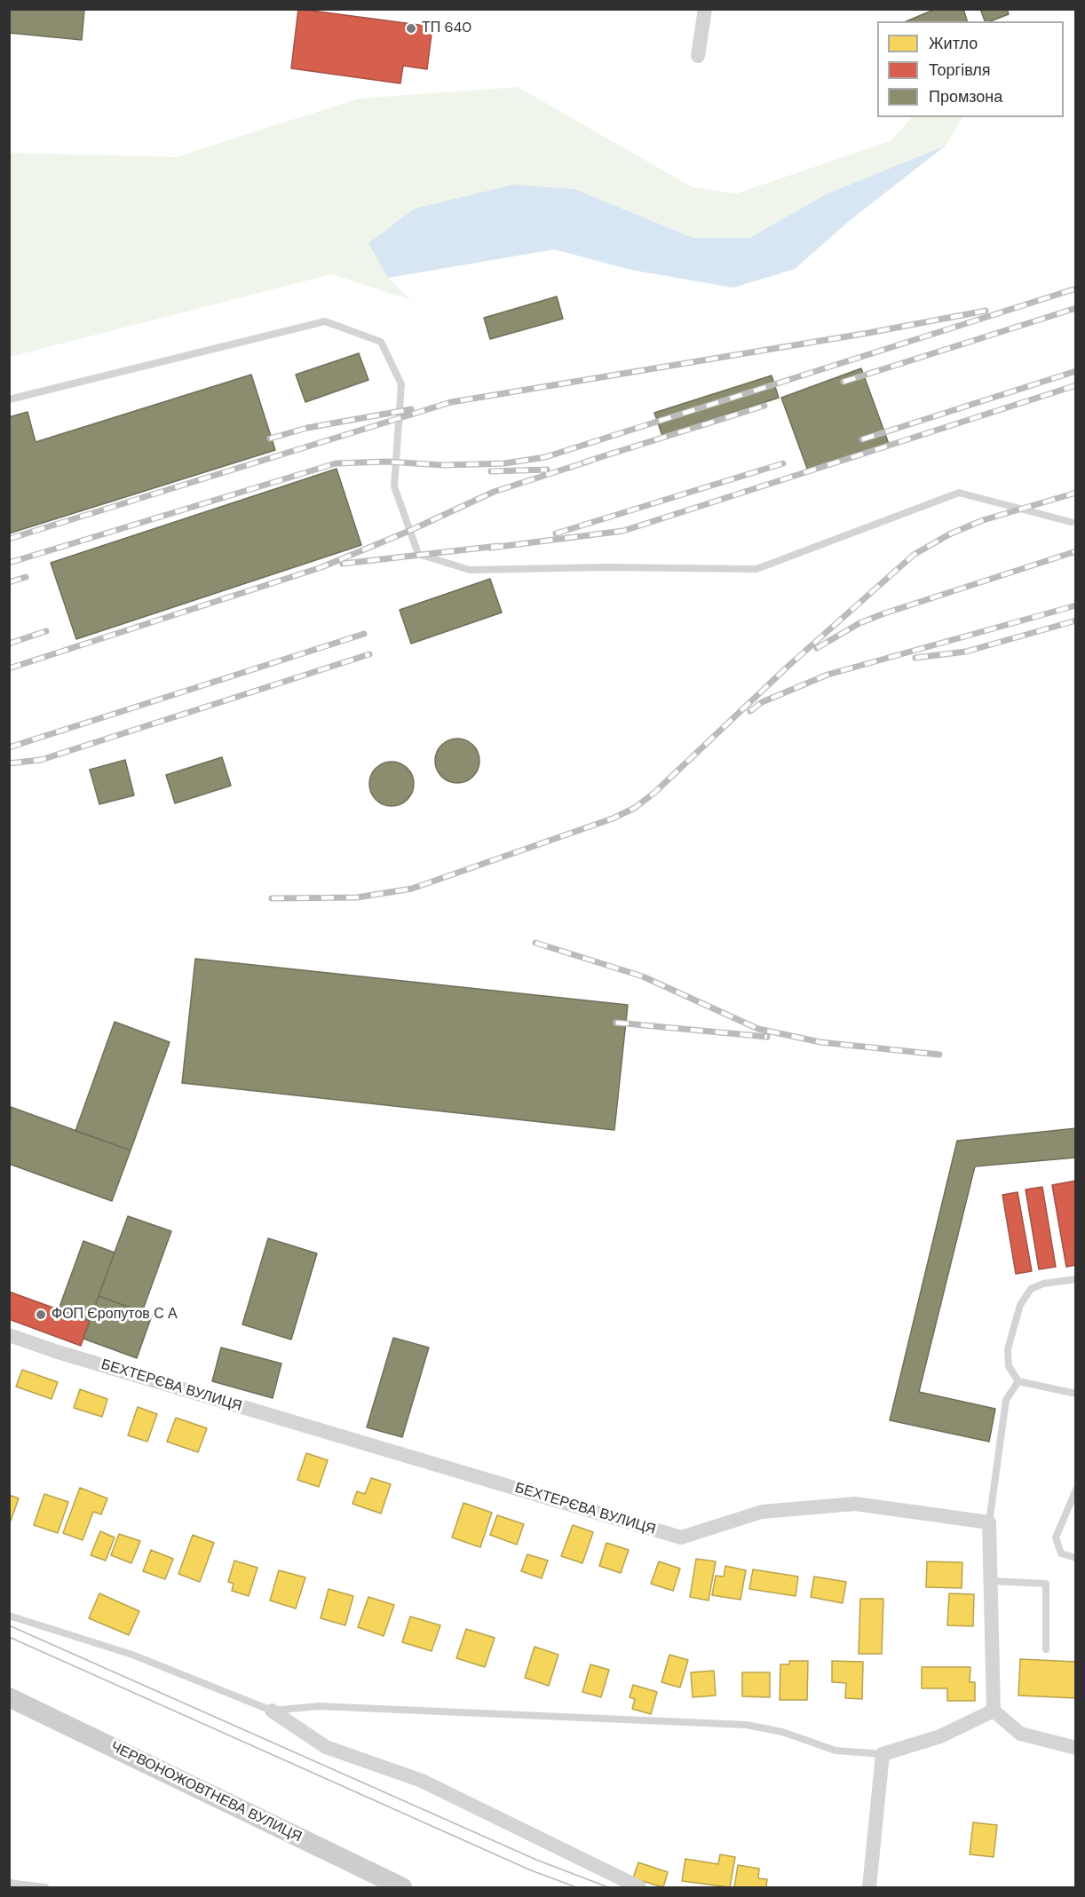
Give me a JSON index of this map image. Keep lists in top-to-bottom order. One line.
{"streets":{"main road":["ЧЕРВОНОЖОВТНЕВА ВУЛИЦЯ"],"street":["БЕХТЕРЄВА ВУЛИЦЯ"]},"places":["ТП 640","ФОП Єропутов С А"],"legend":["Житло","Торгівля","Промзона"]}
